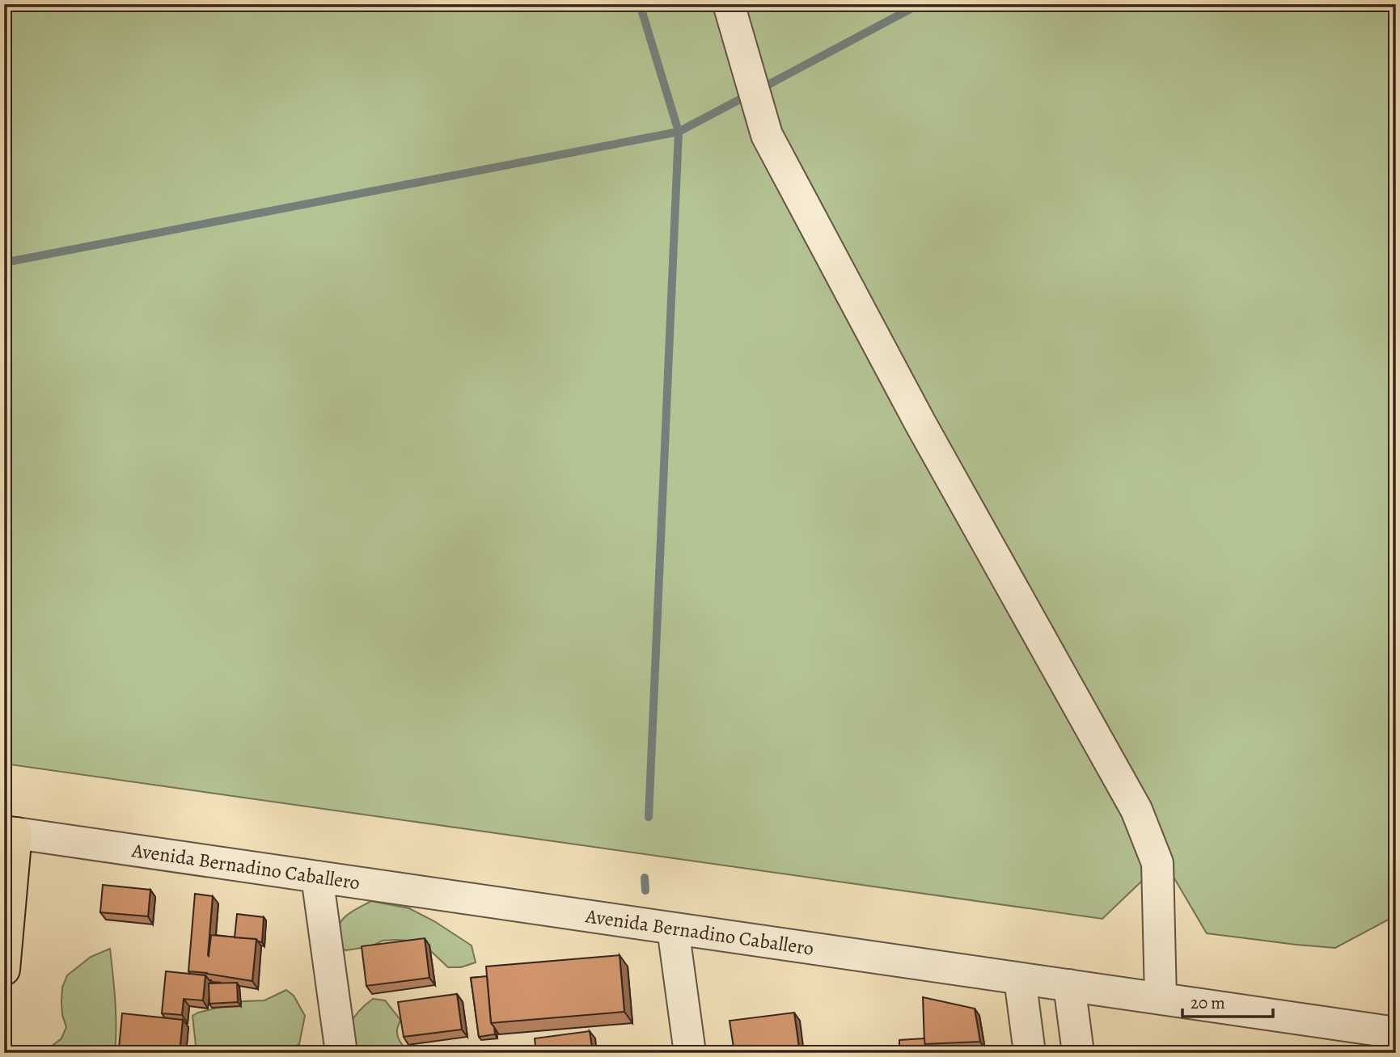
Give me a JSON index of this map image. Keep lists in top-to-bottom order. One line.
{"streets":{"street":["Avenida Bernadino Caballero"]},"scale_bar":"20 m"}
